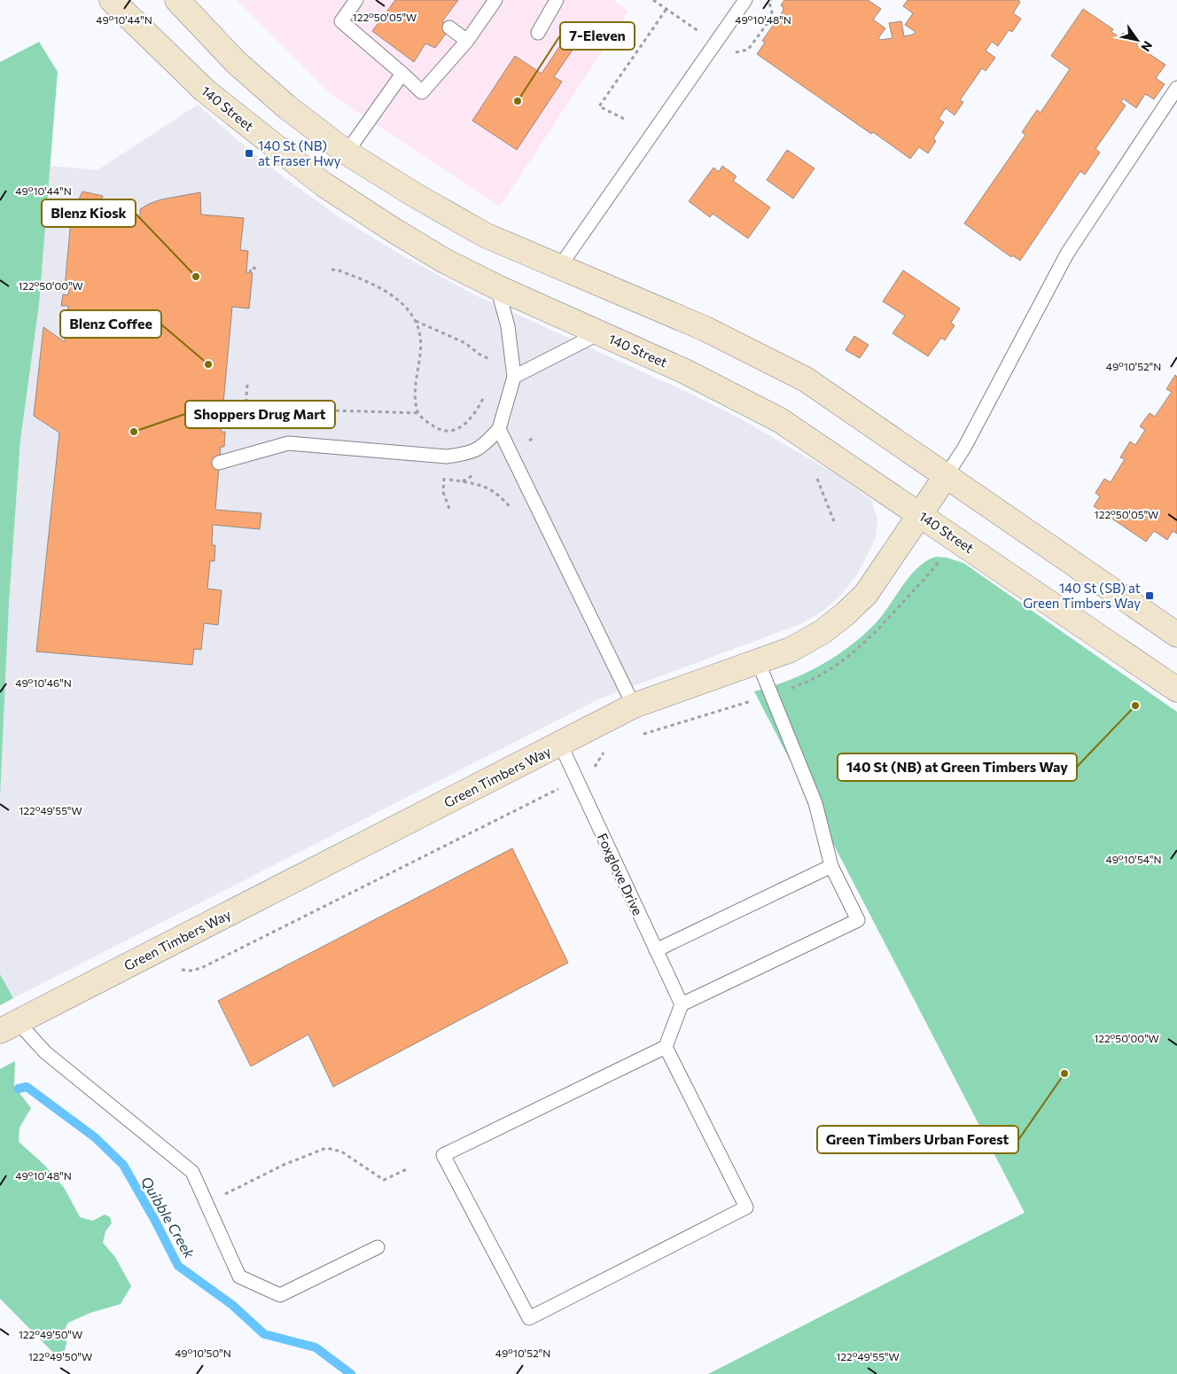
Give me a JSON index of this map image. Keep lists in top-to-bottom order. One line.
{"streets":{"main road":["140 Street","Green Timbers Way"],"lane":["Foxglove Drive"]},"crossings":[["140 Street","Green Timbers Way"],["Green Timbers Way","Foxglove Drive"]],"water":["Quibble Creek"],"places":{"other":["7-Eleven","Blenz Kiosk","Blenz Coffee","Shoppers Drug Mart","140 St (NB) at Green Timbers Way","Green Timbers Urban Forest"],"transit":["140 St (NB) at Fraser Hwy","140 St (SB) at Green Timbers Way"]},"north":"bottom right","coordinates":["122°50'05\"W","49°10'48\"N","49°10'44\"N","122°50'00\"W","49°10'52\"N","49°10'46\"N","122°49'55\"W","49°10'54\"N","122°49'50\"W","49°10'50\"N"]}
